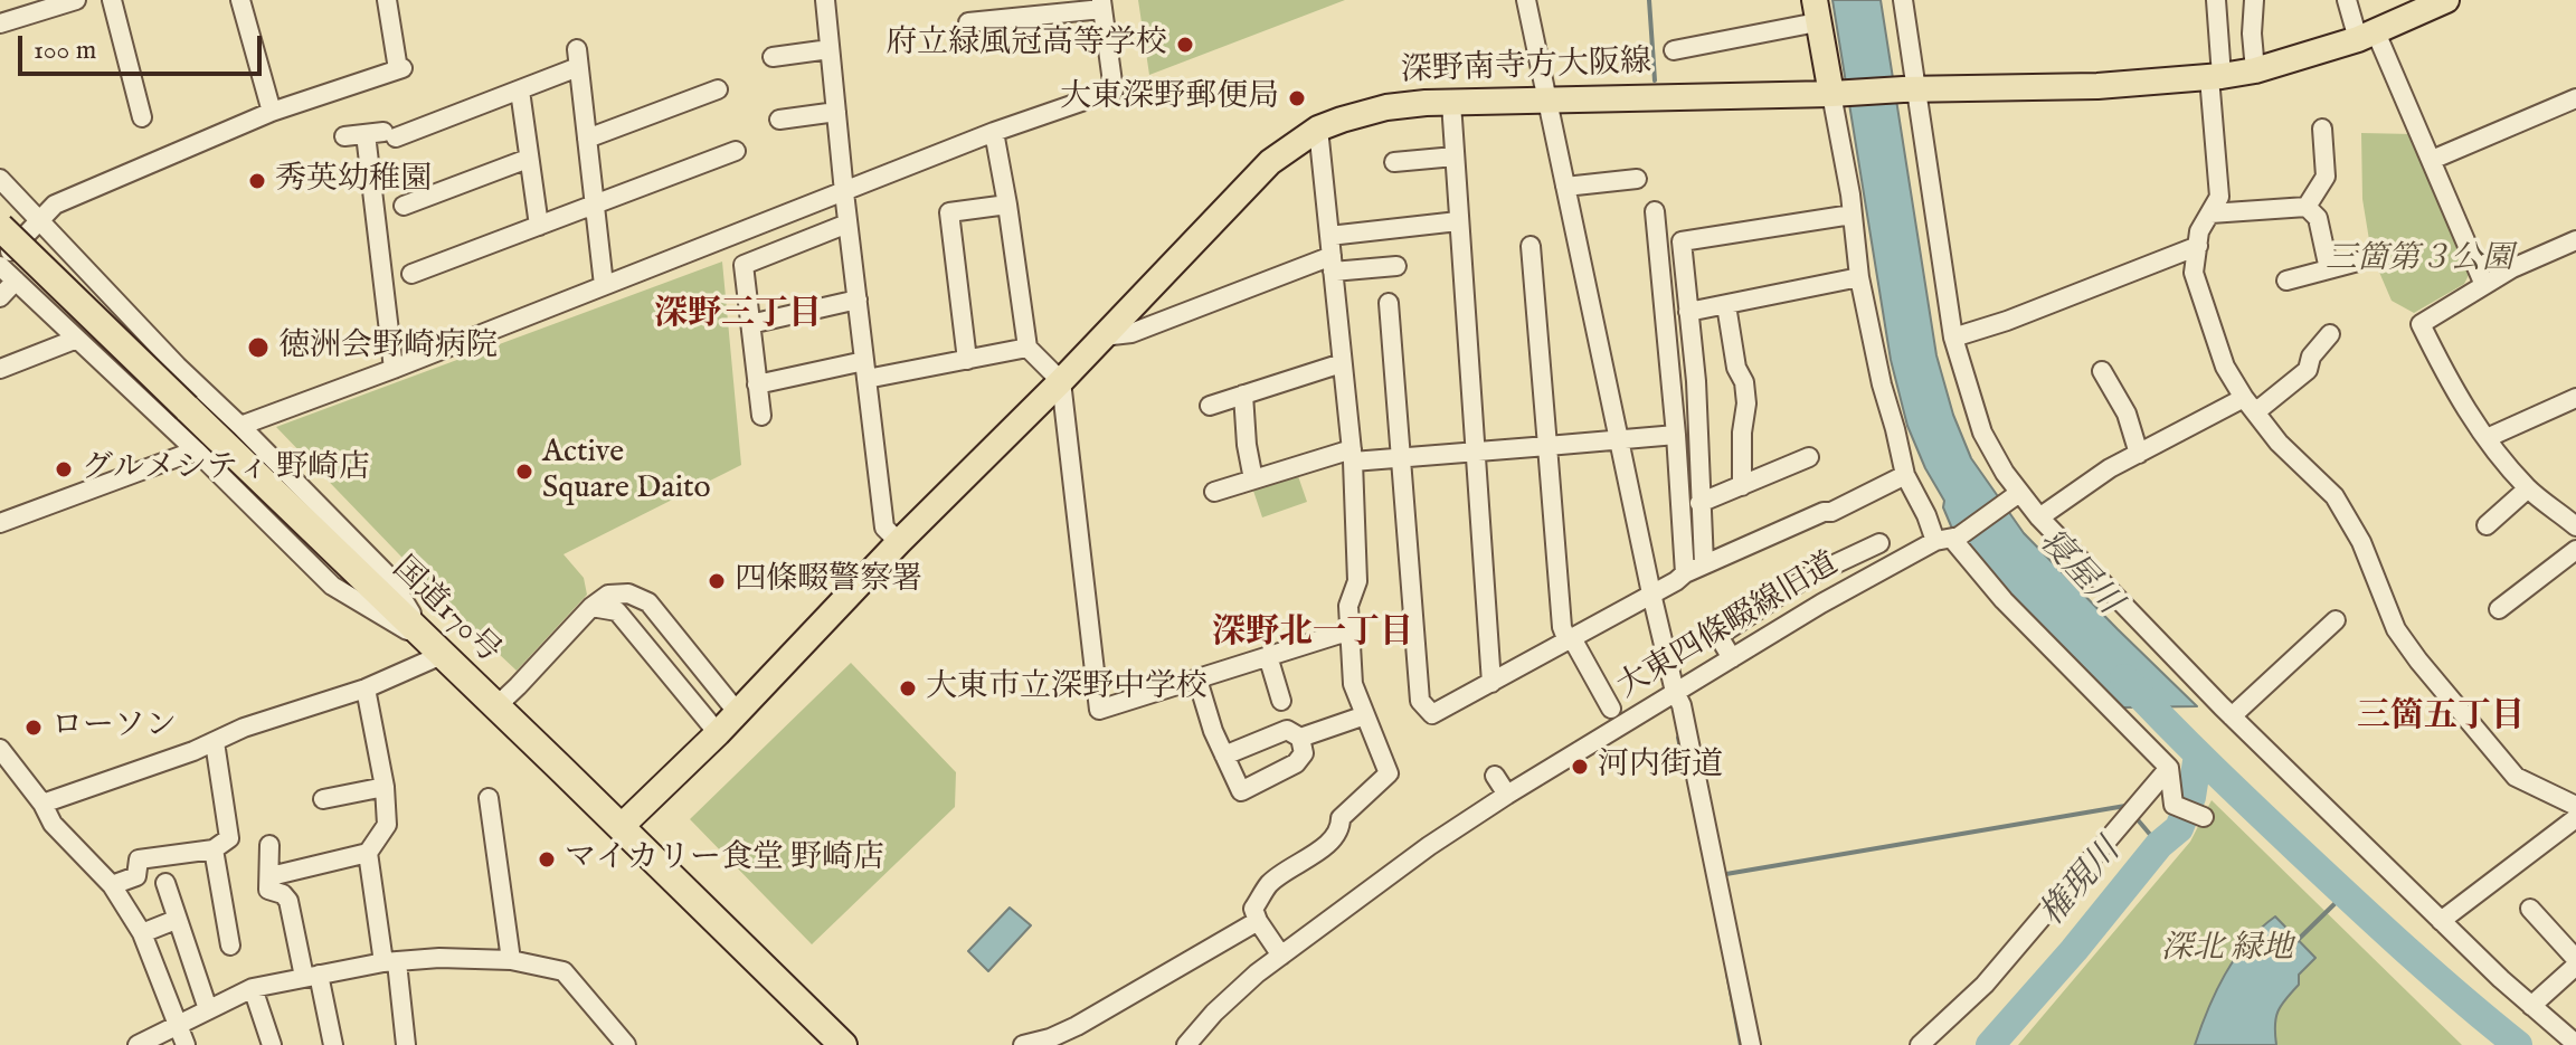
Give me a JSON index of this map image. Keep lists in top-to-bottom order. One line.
{"streets":{"highway":["国道170号"],"main road":["深野南寺方大阪線"],"street":["大東四條畷線旧道"]},"crossings":[["深野南寺方大阪線","国道170号"]],"districts":["深野三丁目","深野北一丁目","三箇五丁目"],"water":["寝屋川","権現川"],"parks":["三箇第３公園","深北 緑地"],"places":["府立緑風冠高等学校","大東深野郵便局","秀英幼稚園","徳洲会野崎病院","グルメシティ 野崎店","Active Square Daito","四條畷警察署","大東市立深野中学校","ローソン","河内街道","マイカリー食堂 野崎店"],"scale_bar":"100 m"}
